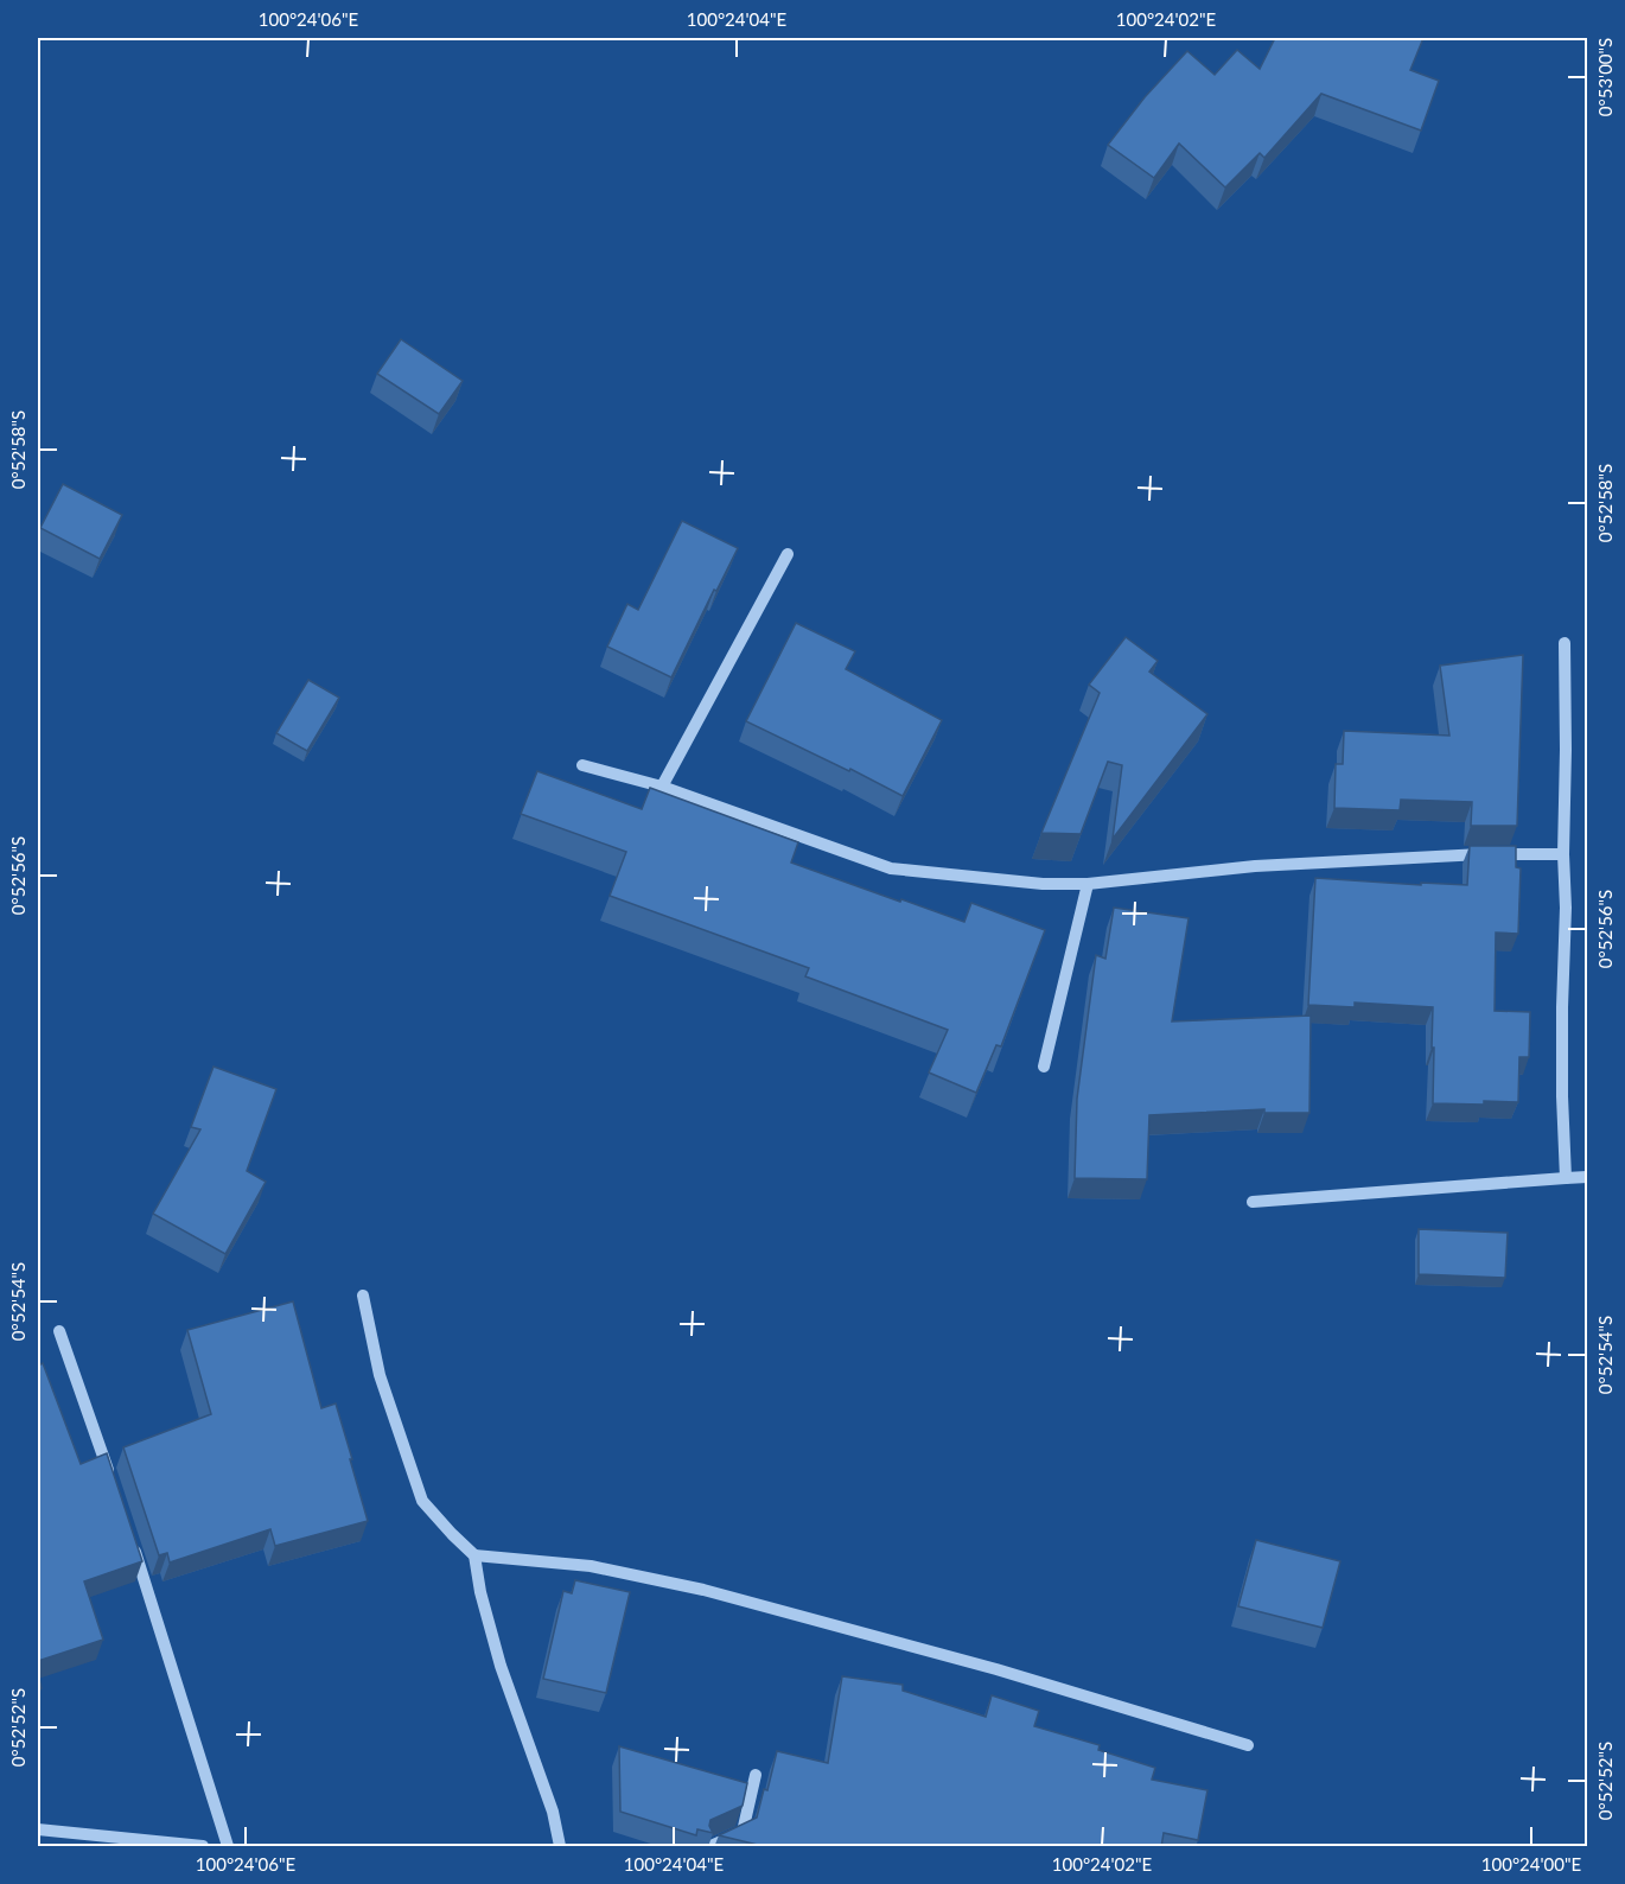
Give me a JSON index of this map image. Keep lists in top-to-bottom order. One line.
{"coordinates":["100°24'06\"E","100°24'04\"E","100°24'02\"E","0°53'00\"S","0°52'58\"S","0°52'56\"S","0°52'54\"S","0°52'52\"S","100°24'00\"E"]}
